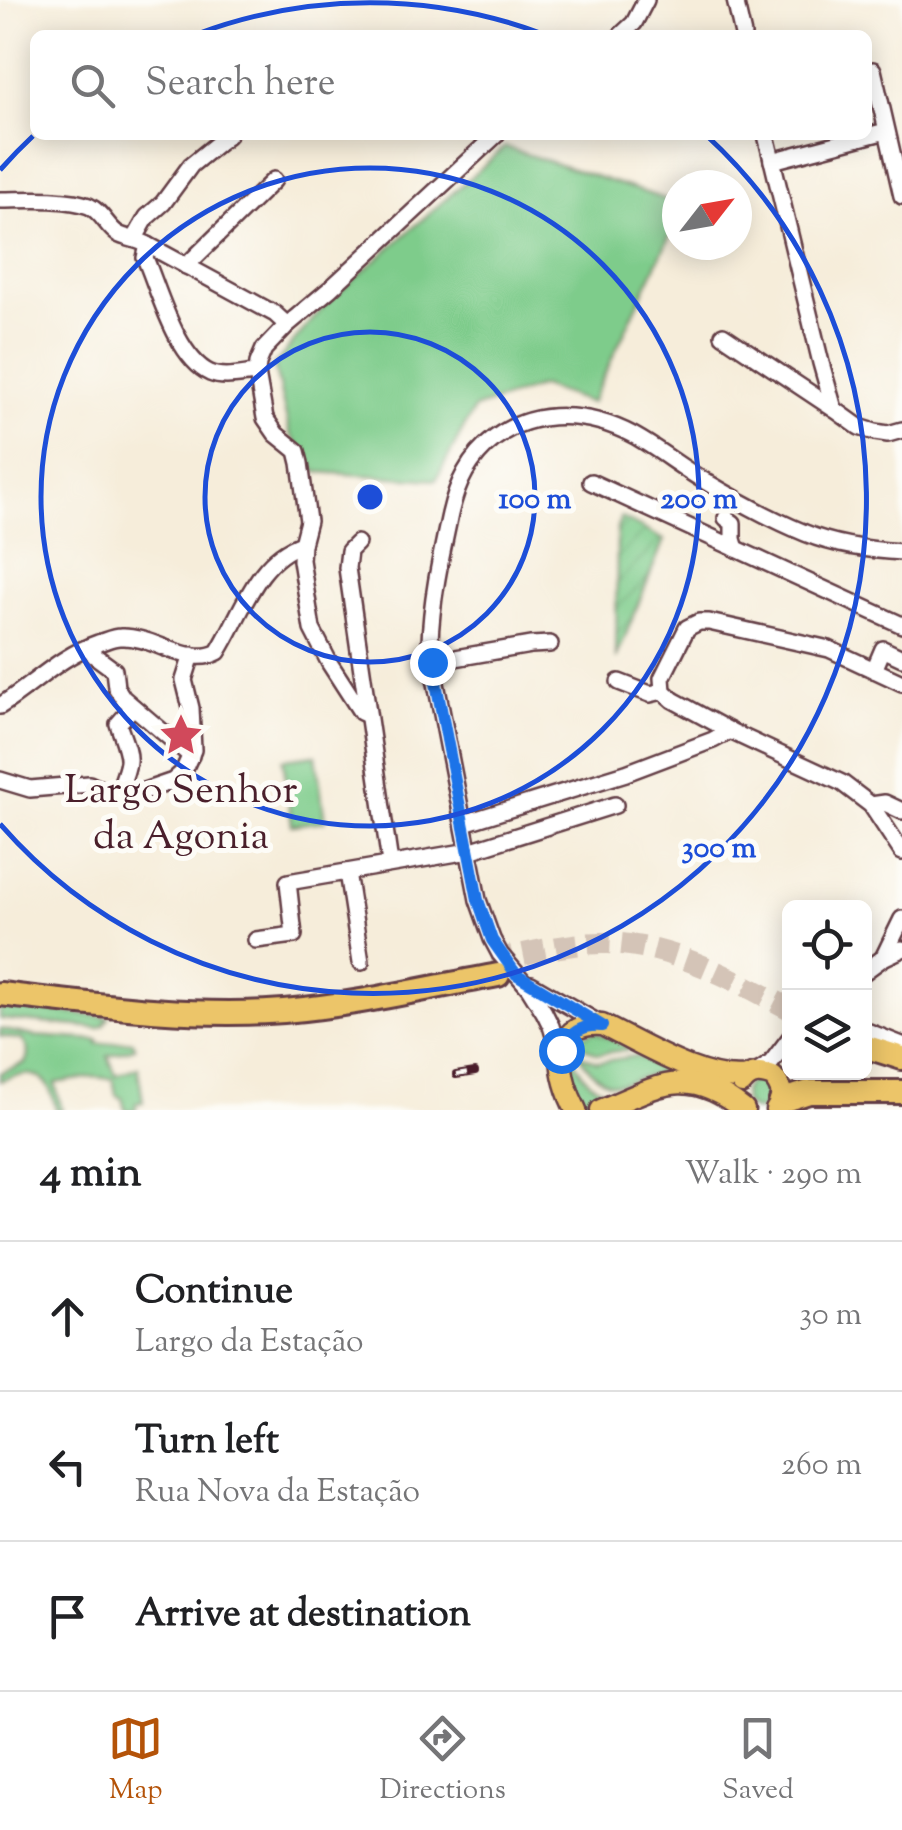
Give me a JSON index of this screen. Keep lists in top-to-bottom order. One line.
{"places":{"place":["Largo Senhor da Agonia"]},"north":"top right","page":{"search":"Search here","heading":["4 min","Walk · 290 m"],"list":[["Continue","Largo da Estação","30 m"],["Turn left","Rua Nova da Estação","260 m"],"Arrive at destination"],"nav":["Map","Directions","Saved"]},"rings":["100 m","200 m","300 m"]}
